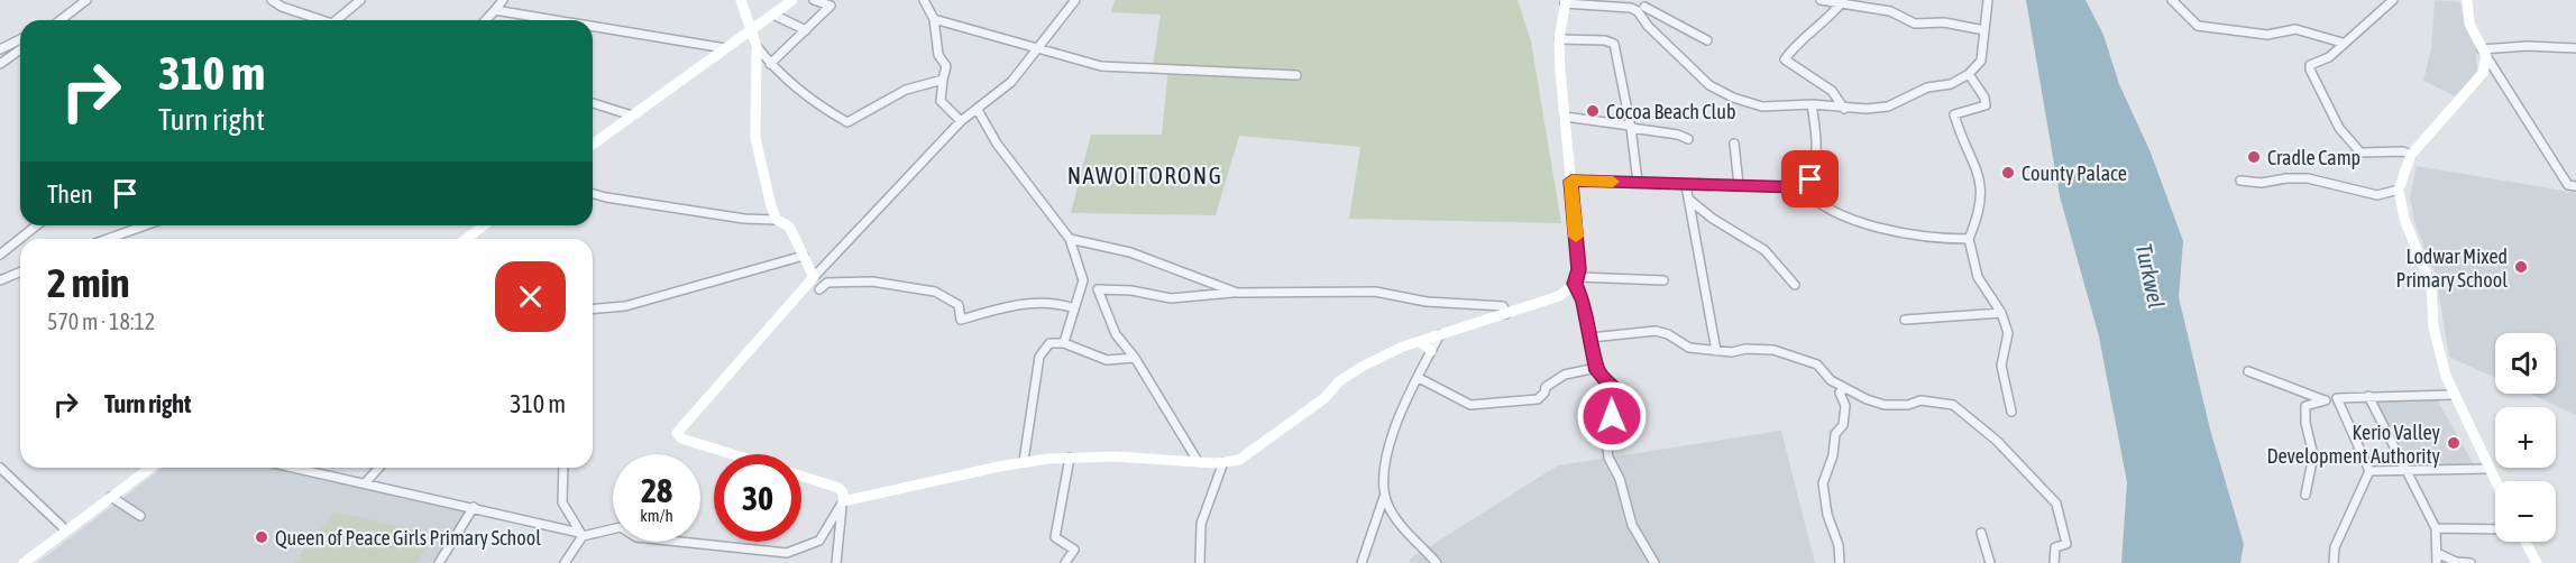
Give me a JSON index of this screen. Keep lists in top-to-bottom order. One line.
{"districts":["NAWOITORONG"],"water":["Turkwel"],"places":["Cocoa Beach Club","Cradle Camp","County Palace","Lodwar Mixed Primary School","Kerio Valley Development Authority","Queen of Peace Girls Primary School"],"page":{"turn":["310 m","Turn right"],"then":"Then","heading":["2 min","570 m · 18:12"],"map_buttons":["+","−"],"list":[{"name":"Turn right","value":"310 m"}],"speed":"28 km/h","limit":"30"}}
